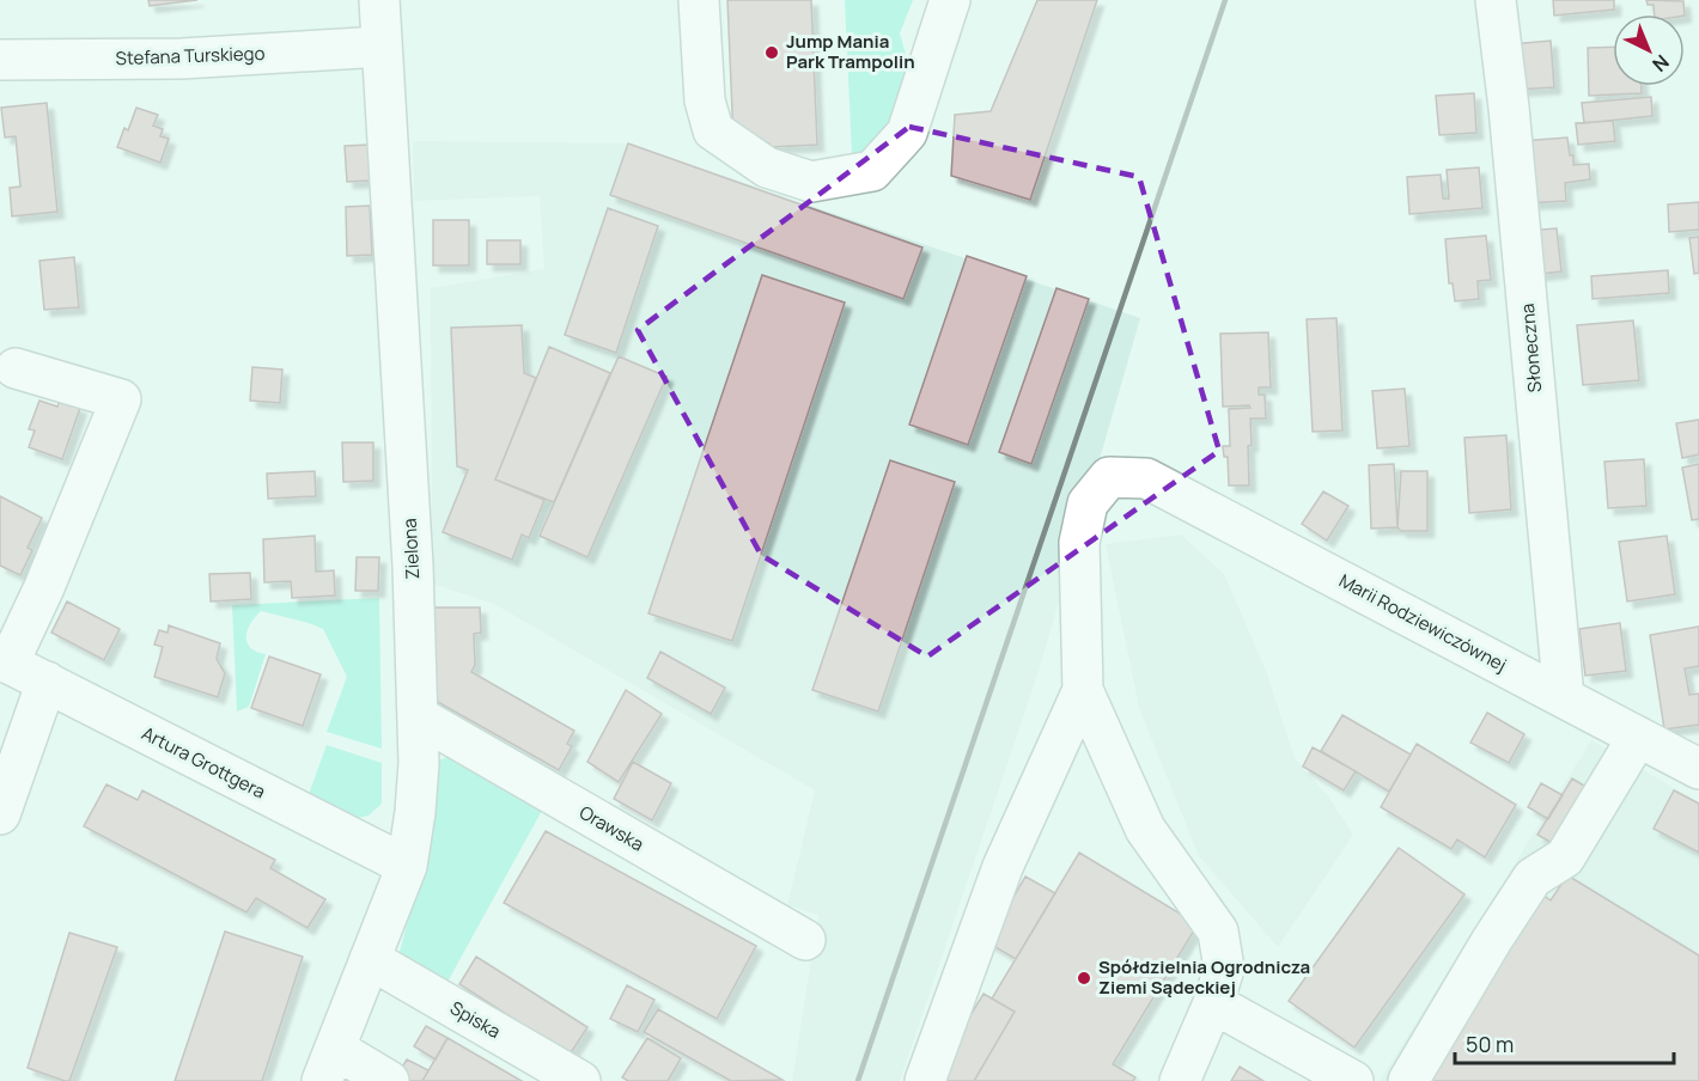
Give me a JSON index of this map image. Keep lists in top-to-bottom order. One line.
{"streets":{"street":["Stefana Turskiego","Słoneczna","Zielona","Marii Rodziewiczównej","Artura Grottgera","Orawska","Spiska"]},"crossings":[["Stefana Turskiego","Zielona"],["Słoneczna","Marii Rodziewiczównej"],["Zielona","Artura Grottgera"],["Zielona","Orawska"],["Zielona","Spiska"]],"places":["Jump Mania Park Trampolin","Spółdzielnia Ogrodnicza Ziemi Sądeckiej"],"scale_bar":"50 m","north":"bottom right"}
